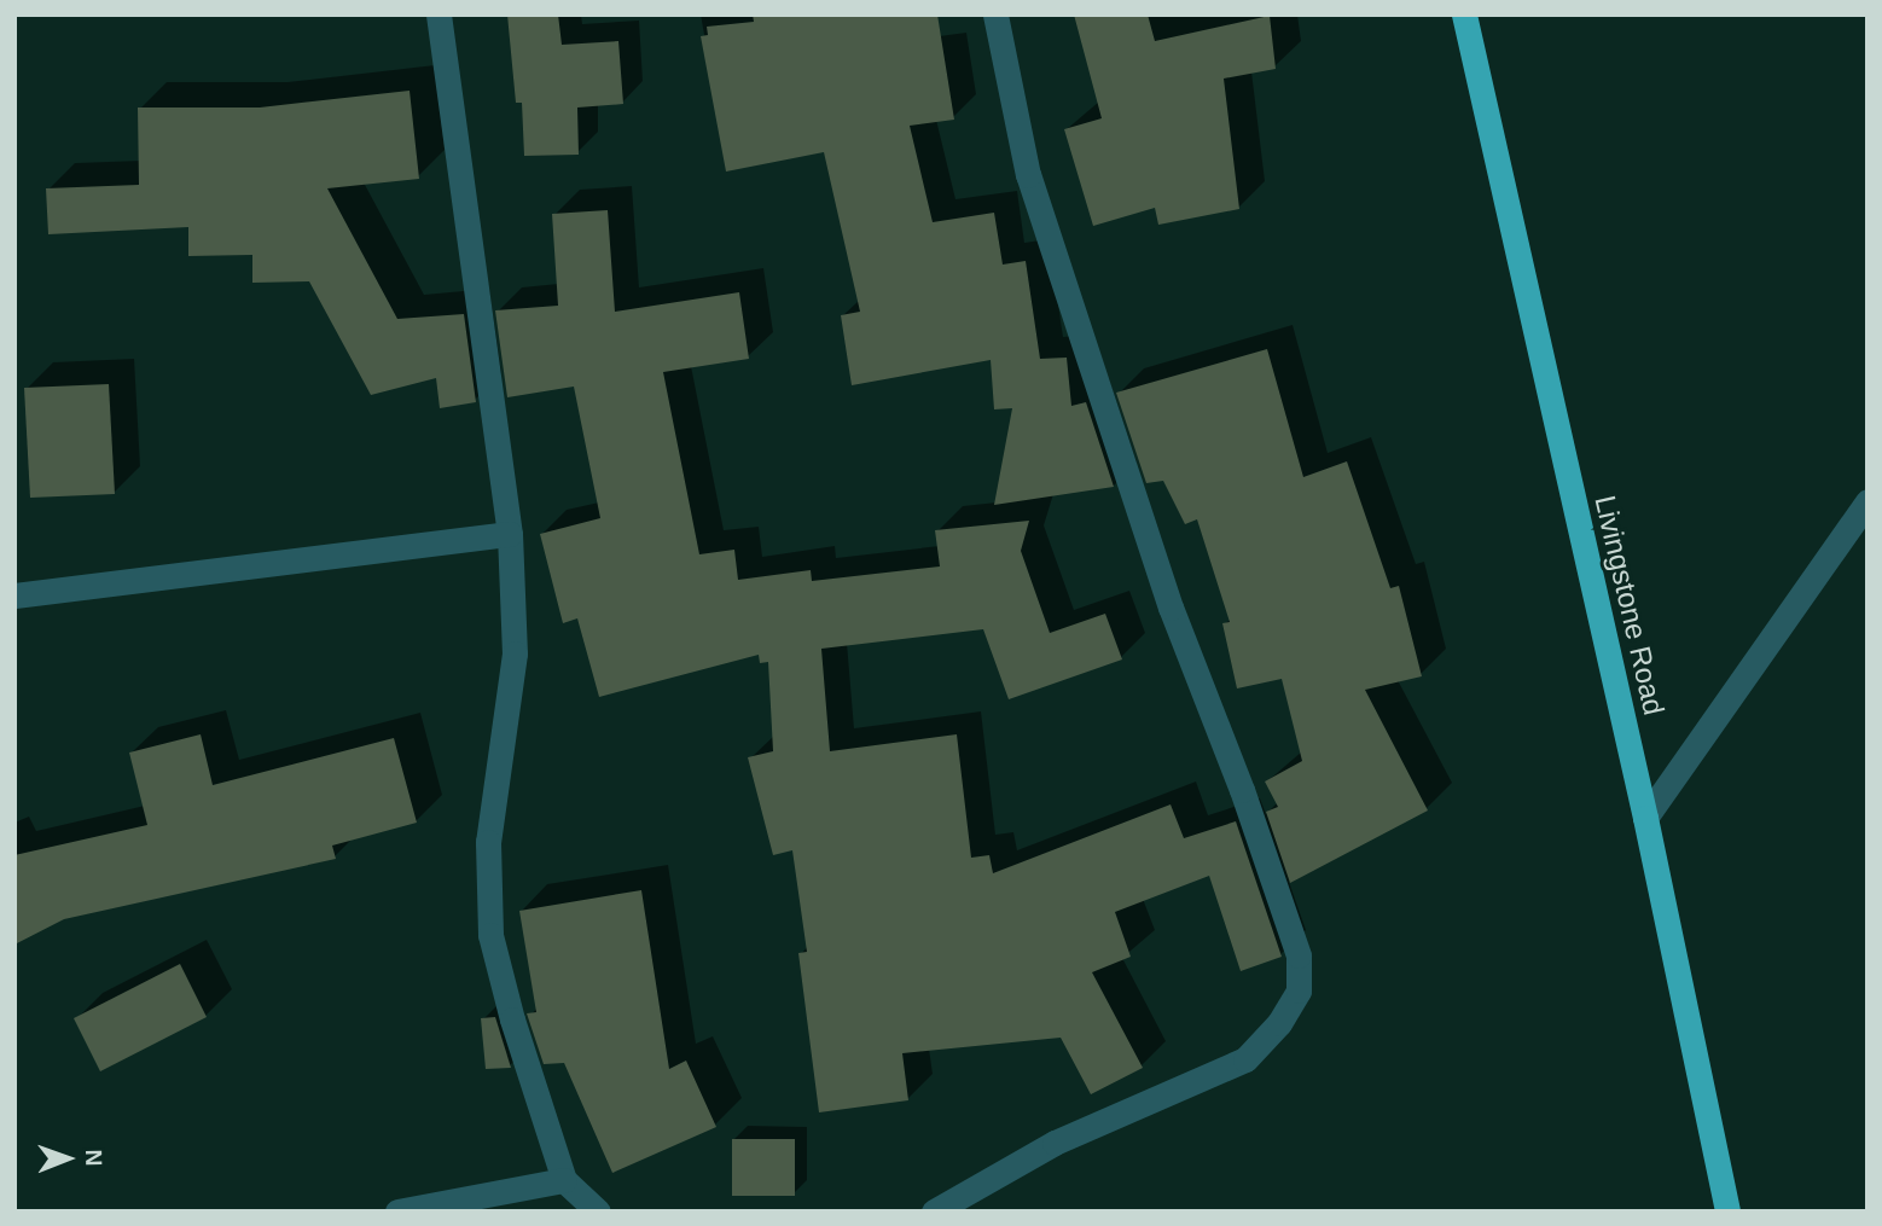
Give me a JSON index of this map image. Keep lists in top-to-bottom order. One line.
{"streets":{"highway":["Livingstone Road"]},"north":"right"}
